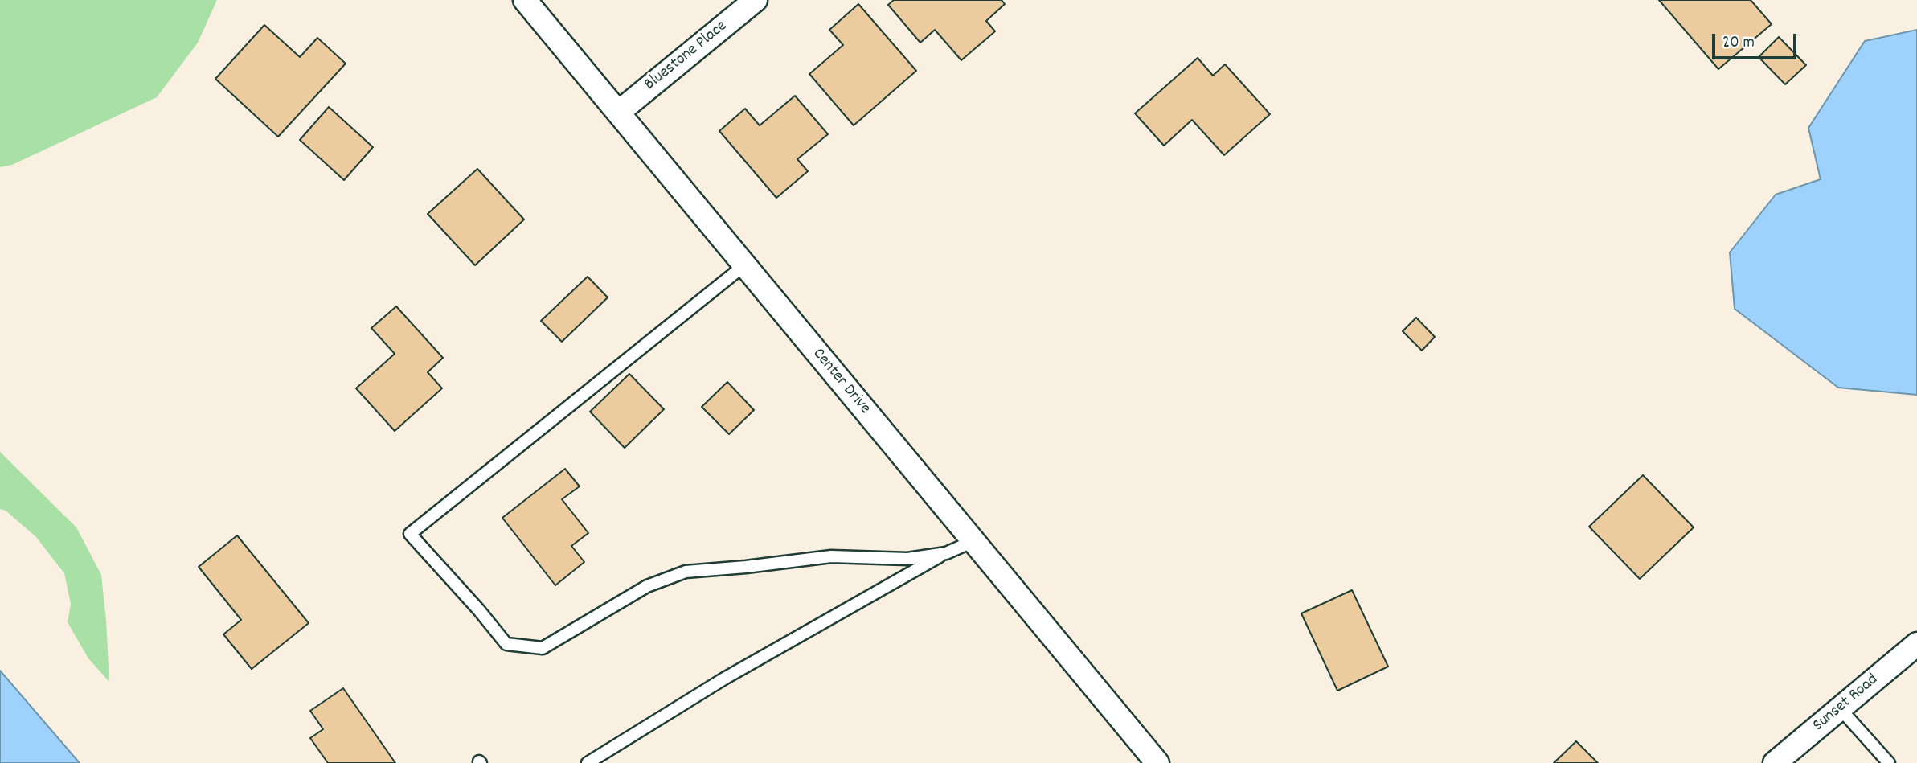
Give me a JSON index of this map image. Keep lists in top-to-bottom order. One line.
{"streets":{"street":["Bluestone Place","Center Drive","Sunset Road"]},"crossings":[["Bluestone Place","Center Drive"]],"scale_bar":"20 m"}
